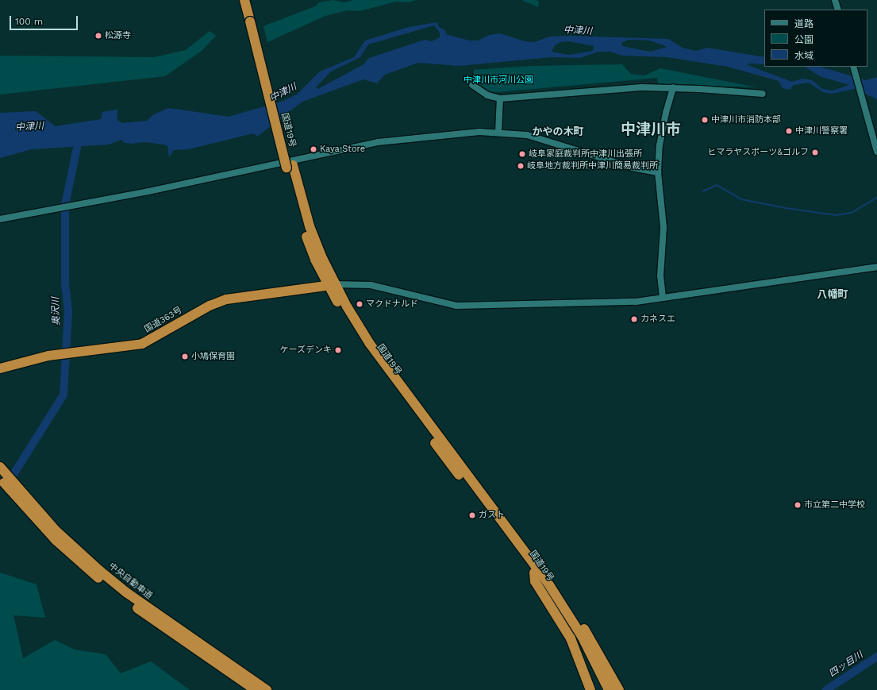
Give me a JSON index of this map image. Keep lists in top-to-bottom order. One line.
{"streets":{"highway":["国道19号","国道363号","中央自動車道"]},"crossings":[["国道19号","国道363号"]],"districts":["中津川市","かやの木町","八幡町"],"water":["中津川","奥沢川","四ッ目川"],"parks":["中津川市河川公園"],"places":["松源寺","中津川市消防本部","中津川警察署","Kaya Store","ヒマラヤスポーツ&ゴルフ","岐阜家庭裁判所中津川出張所","岐阜地方裁判所中津川簡易裁判所","マクドナルド","カネスエ","ケーズデンキ","小鳩保育園","市立第二中学校","ガスト"],"legend":["道路","公園","水域"],"scale_bar":"100 m"}
